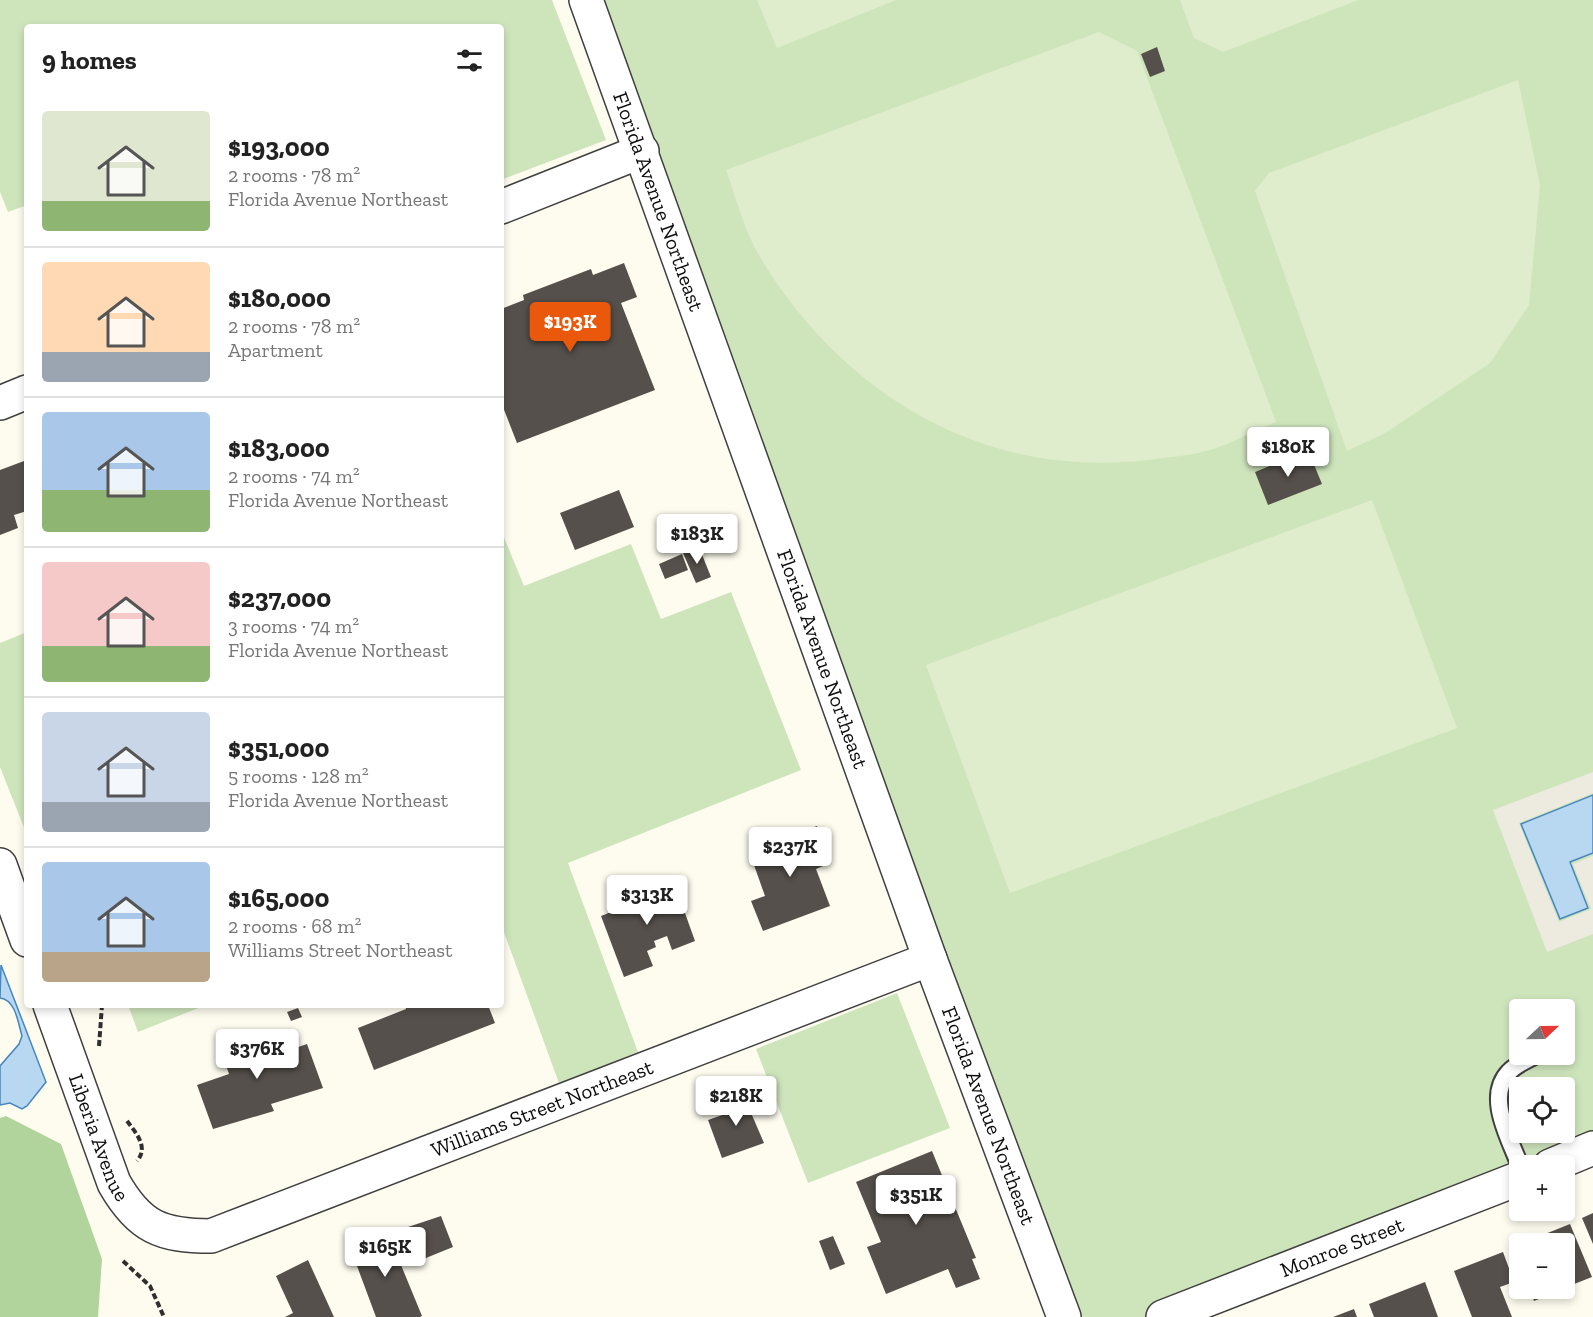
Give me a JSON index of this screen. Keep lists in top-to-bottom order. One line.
{"streets":{"street":["Florida Avenue Northeast","Williams Street Northeast","Liberia Avenue","Monroe Street"]},"crossings":[["Florida Avenue Northeast","Williams Street Northeast"],["Williams Street Northeast","Liberia Avenue"]],"north":"right","page":{"heading":"9 homes","list":[{"name":"$193,000","note":"2 rooms · 78 m² · Florida Avenue Northeast"},{"name":"$180,000","note":"2 rooms · 78 m² · Apartment"},{"name":"$183,000","note":"2 rooms · 74 m² · Florida Avenue Northeast"},{"name":"$237,000","note":"3 rooms · 74 m² · Florida Avenue Northeast"},{"name":"$351,000","note":"5 rooms · 128 m² · Florida Avenue Northeast"},{"name":"$165,000","note":"2 rooms · 68 m² · Williams Street Northeast"}],"price":["$193K","$180K","$183K","$237K","$313K","$376K","$218K","$351K","$165K"],"map_buttons":["+","−"]}}
